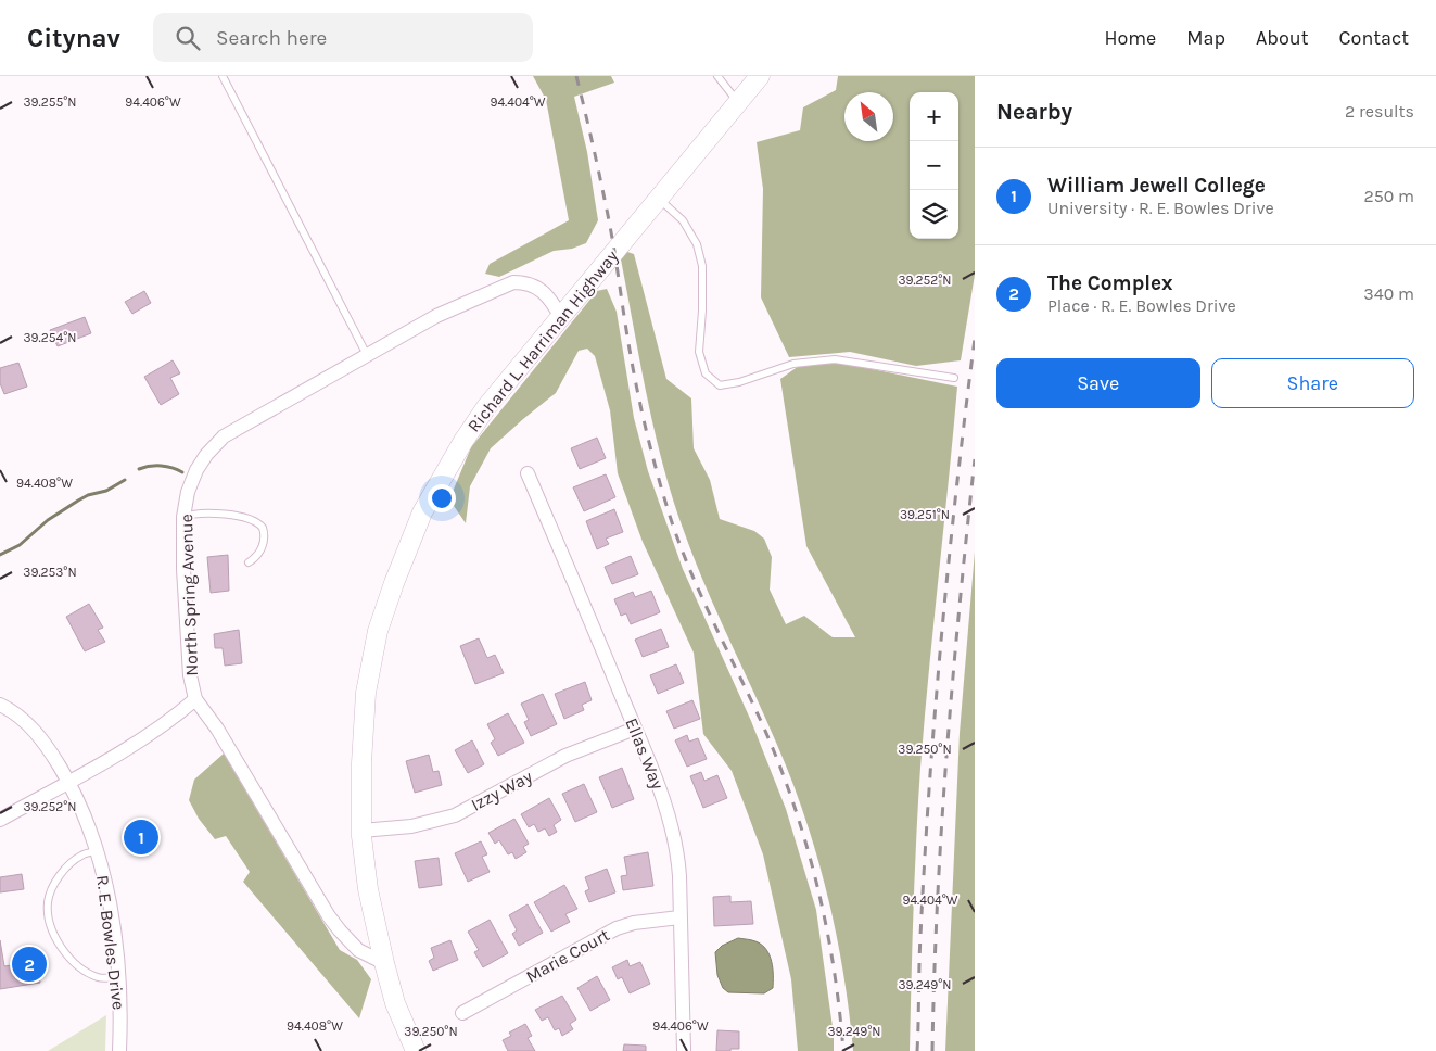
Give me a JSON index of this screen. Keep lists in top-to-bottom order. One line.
{"streets":{"main road":["Richard L. Harriman Highway"],"street":["North Spring Avenue","Ellas Way","Izzy Way","R. E. Bowles Drive","Marie Court"]},"crossings":[["Richard L. Harriman Highway","North Spring Avenue"],["Richard L. Harriman Highway","Izzy Way"],["Ellas Way","Izzy Way"],["Ellas Way","Marie Court"]],"north":"top left","page":{"header":"Citynav","search":"Search here","nav":["Home","Map","About","Contact"],"heading":["Nearby","2 results"],"map_buttons":["+","−"],"list":[{"mark":"1","name":"William Jewell College","note":"University · R. E. Bowles Drive","value":"250 m"},{"mark":"2","name":"The Complex","note":"Place · R. E. Bowles Drive","value":"340 m"}],"buttons":["Save","Share"],"pins":["1","2"]},"coordinates":["94.406°W","94.404°W","39.255°N","39.252°N","39.254°N","94.408°W","39.251°N","39.253°N","39.250°N","39.249°N"]}
